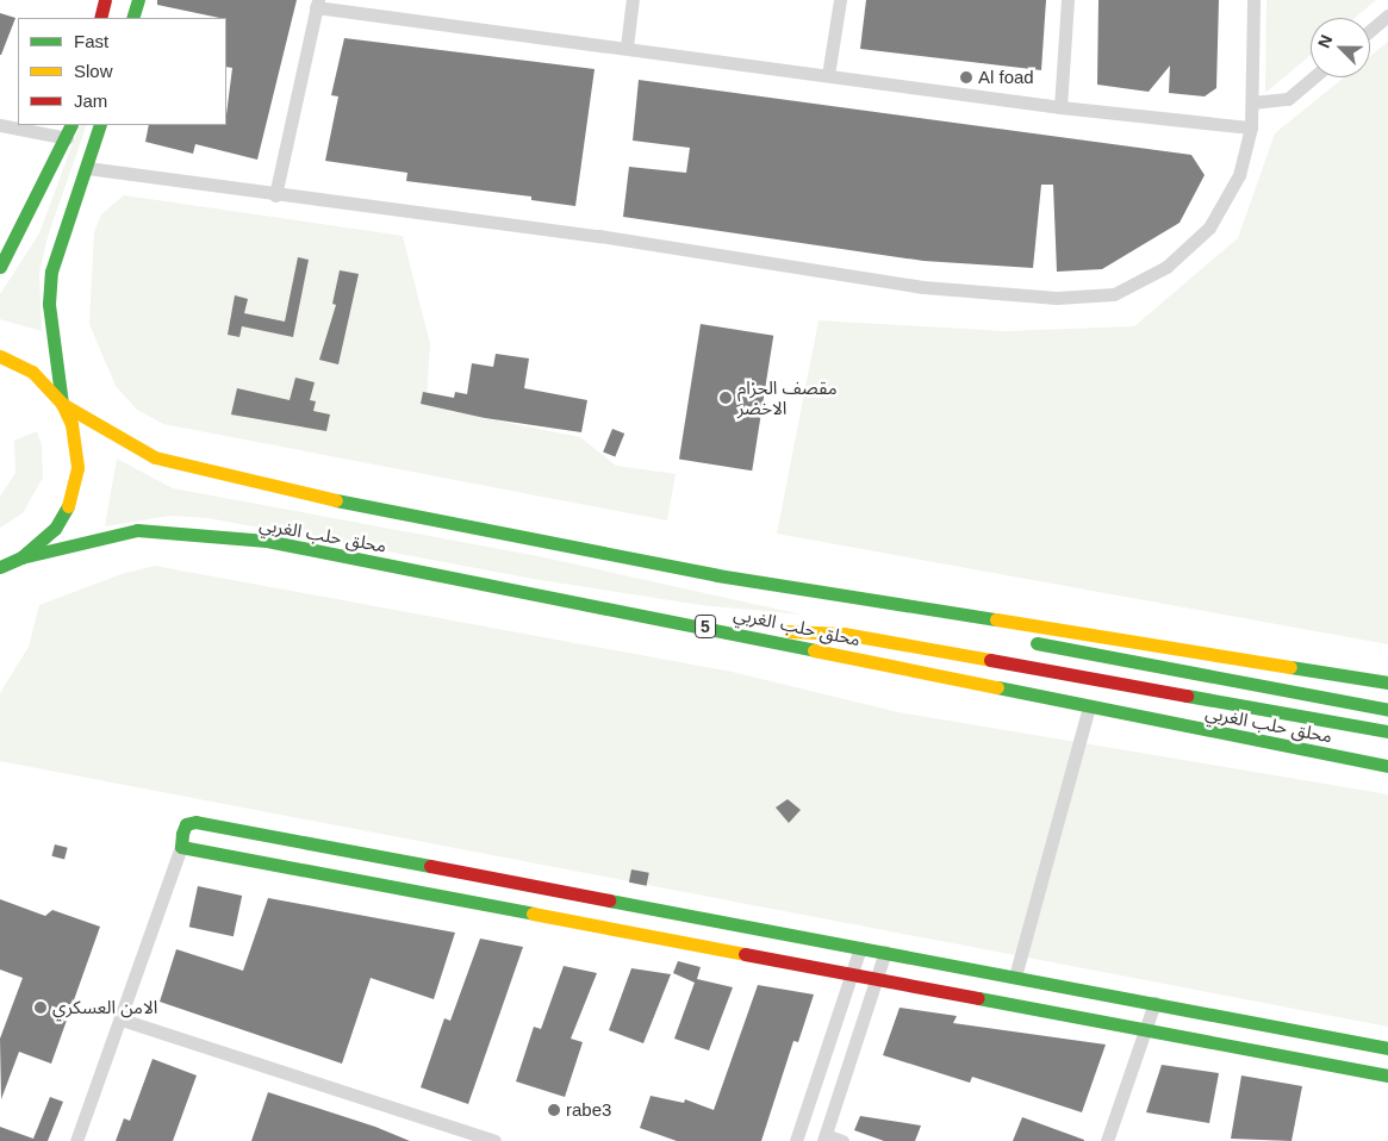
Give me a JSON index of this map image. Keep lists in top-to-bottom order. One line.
{"streets":{"main road":["محلق حلب الغربي","5"]},"places":["Al foad","مقصف الحزام الاخضر","الامن العسكري","rabe3"],"legend":["Fast","Slow","Jam"],"north":"top left"}
